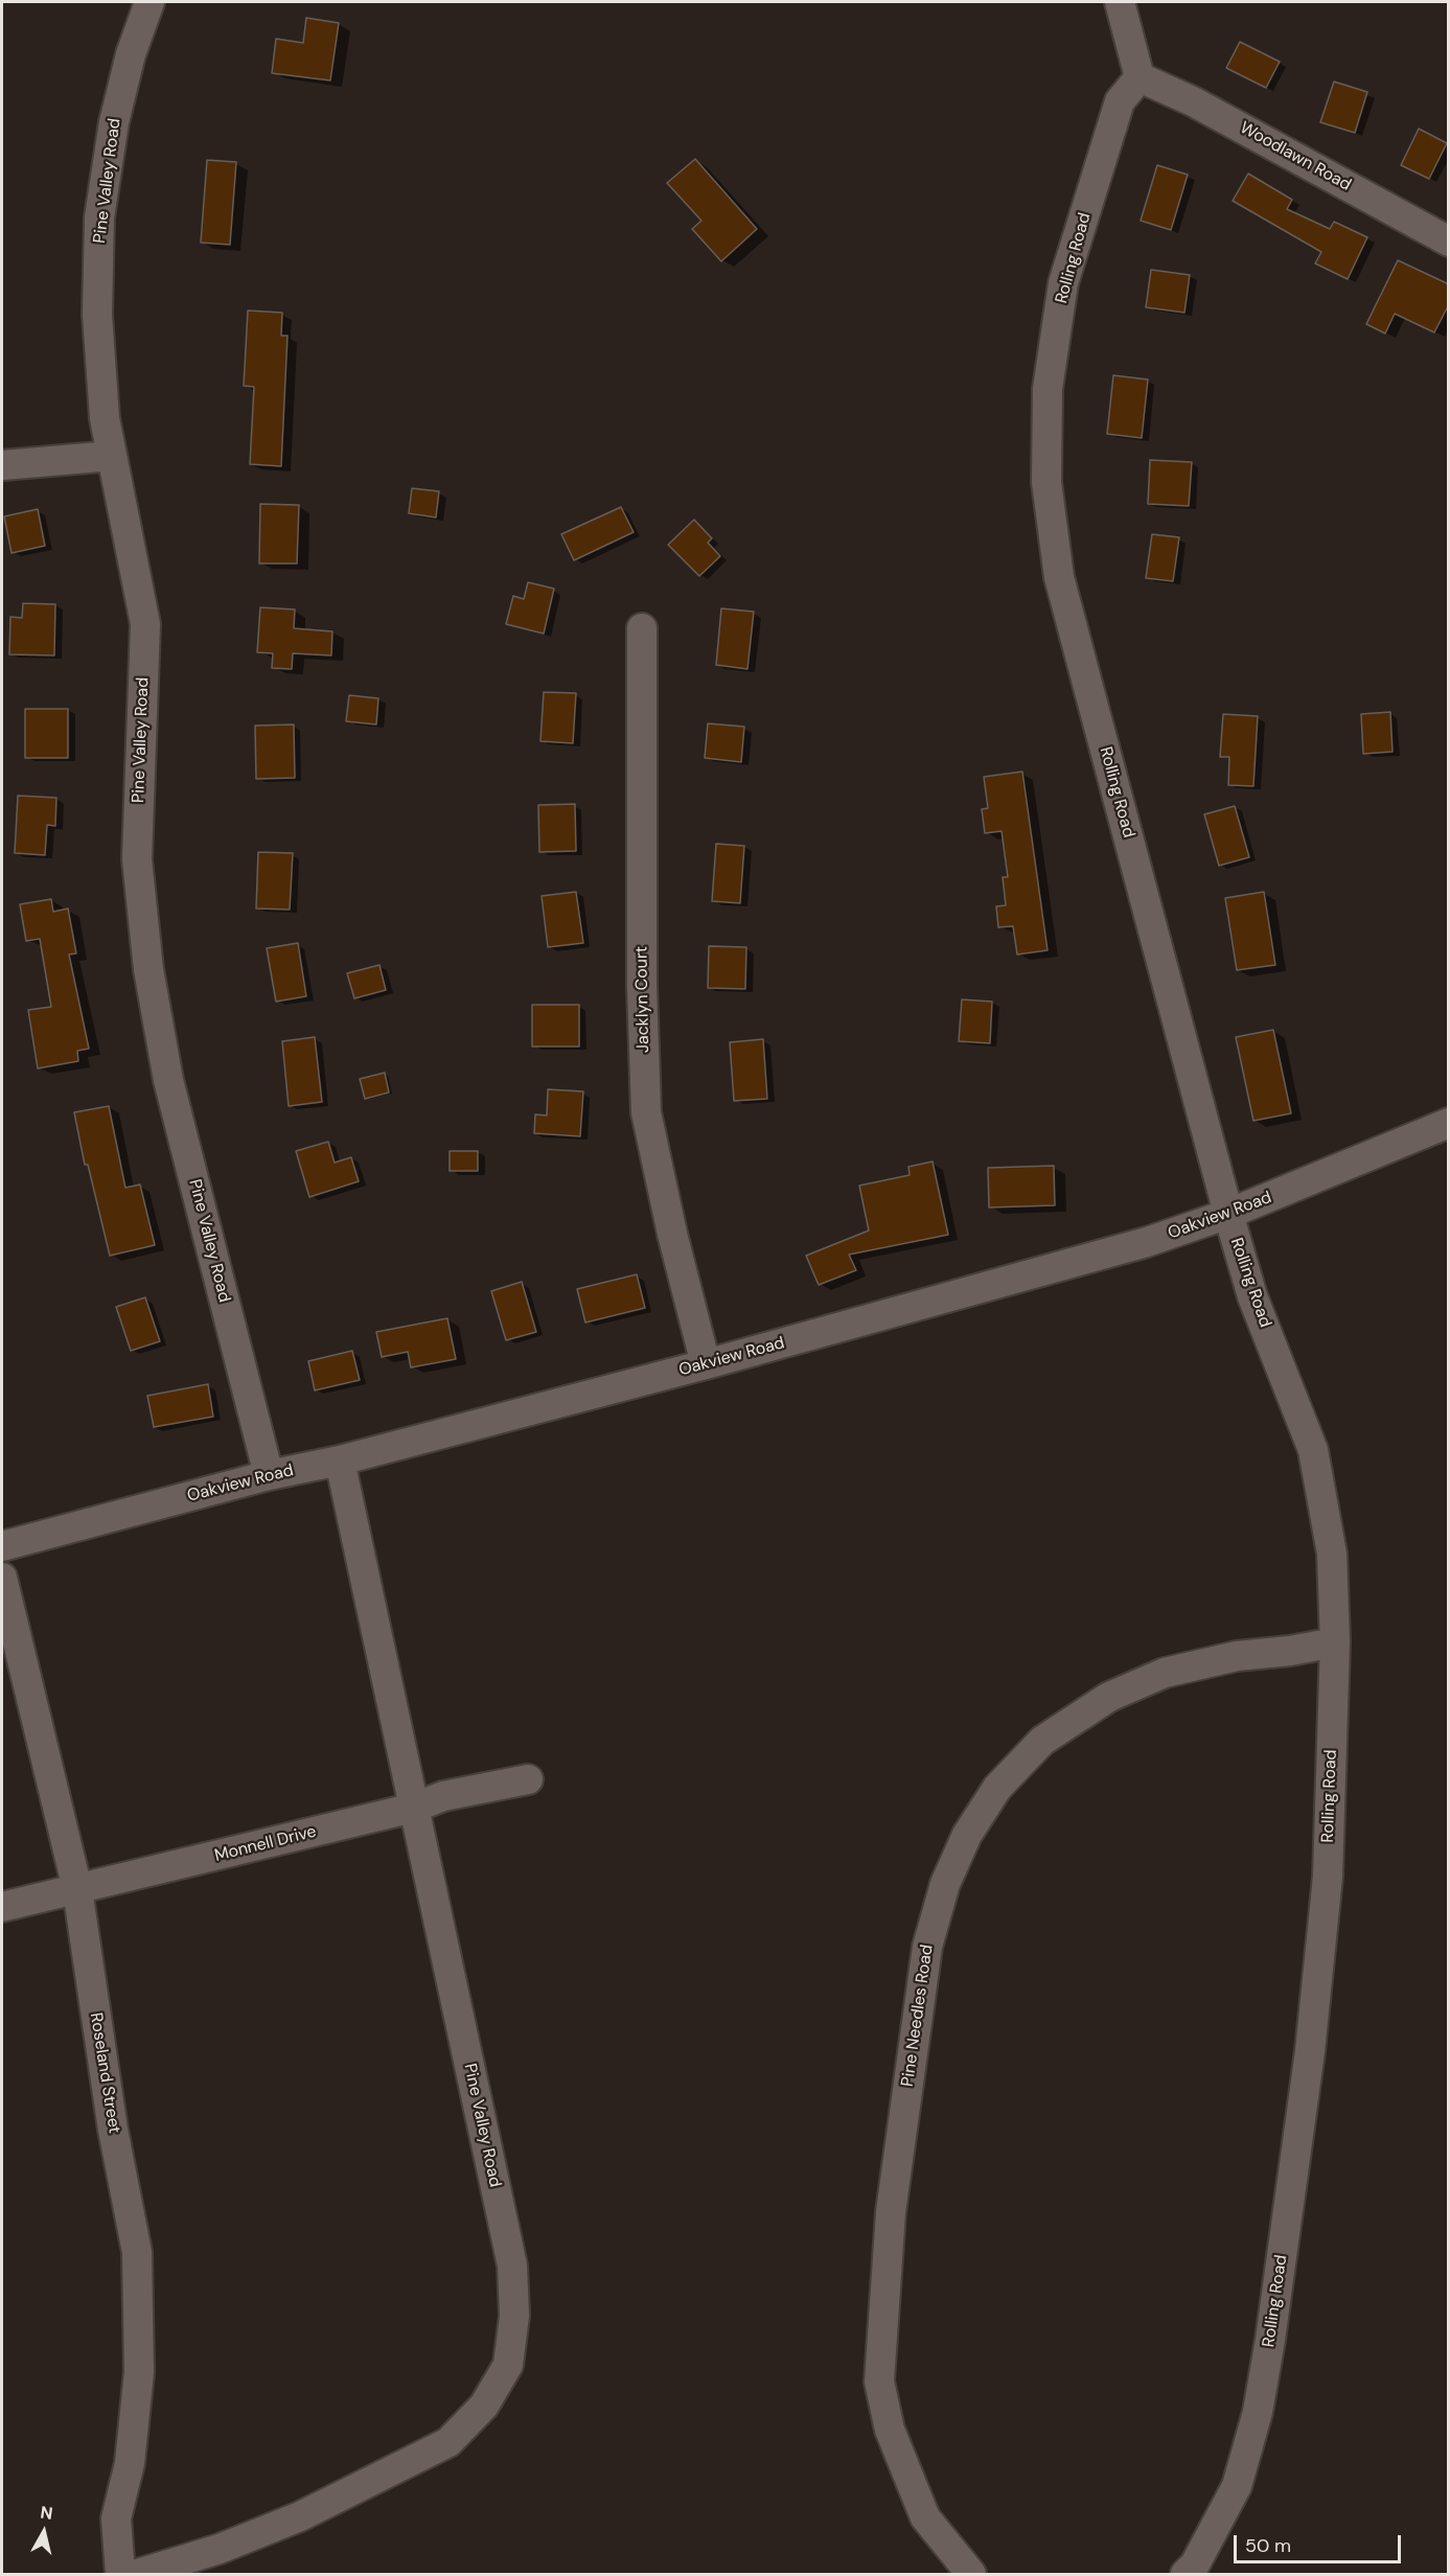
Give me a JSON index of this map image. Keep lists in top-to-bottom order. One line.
{"streets":{"street":["Woodlawn Road","Pine Valley Road","Rolling Road","Jacklyn Court","Oakview Road","Monnell Drive","Pine Needles Road","Roseland Street"]},"crossings":[["Woodlawn Road","Rolling Road"],["Pine Valley Road","Oakview Road"],["Pine Valley Road","Monnell Drive"],["Rolling Road","Oakview Road"],["Rolling Road","Pine Needles Road"],["Jacklyn Court","Oakview Road"],["Monnell Drive","Roseland Street"]],"scale_bar":"50 m","north":"top"}
